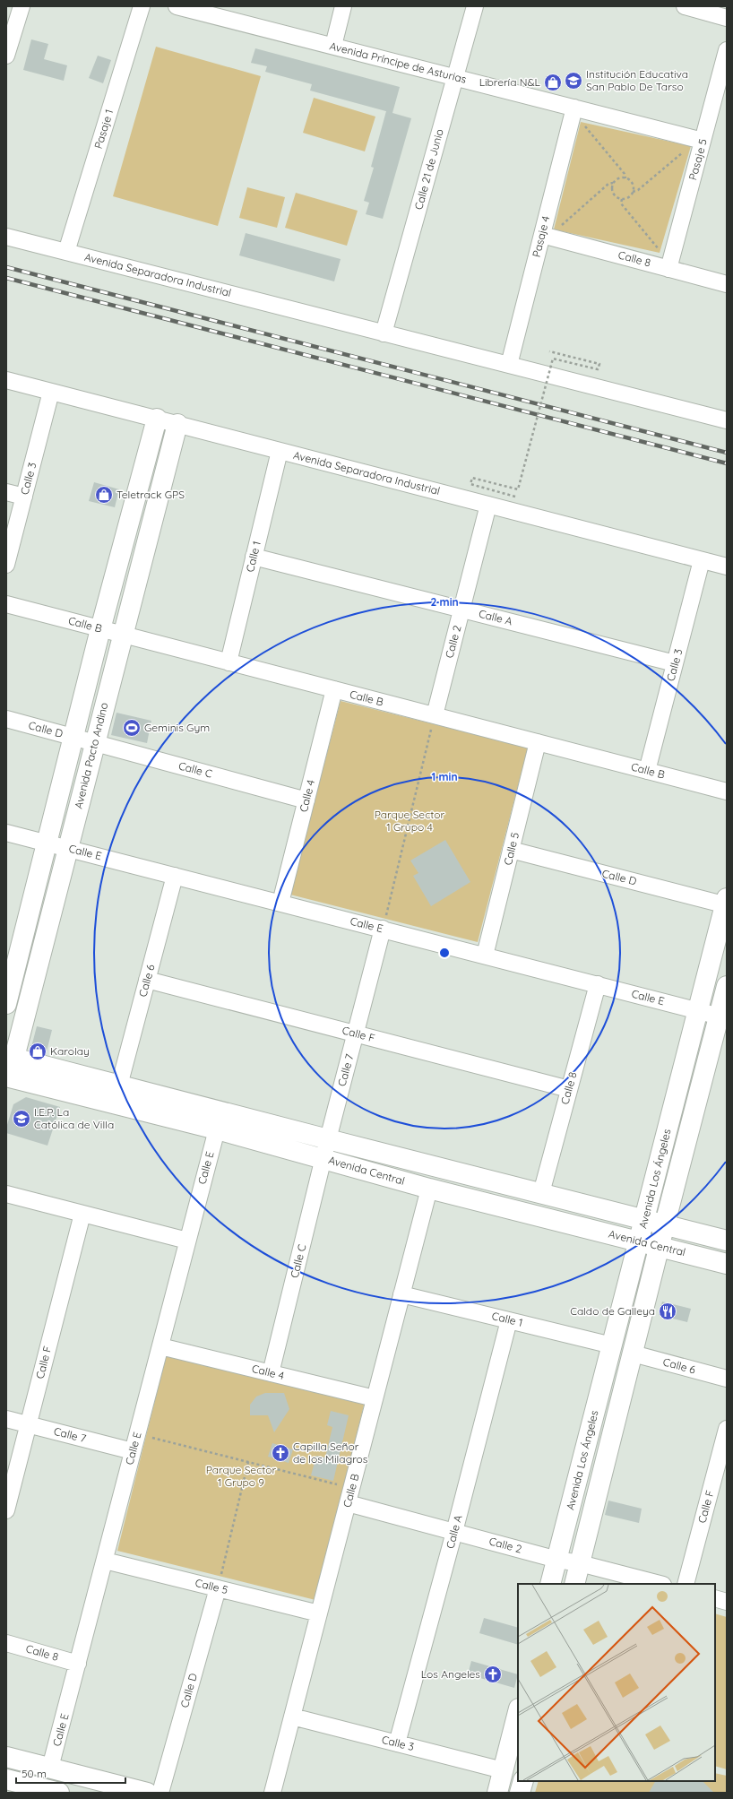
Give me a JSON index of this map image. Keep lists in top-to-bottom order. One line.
{"streets":{"street":["Avenida Príncipe de Asturias","Pasaje 1","Pasaje 5","Calle 21 de Junio","Pasaje 4","Calle 8","Avenida Separadora Industrial","Calle 3","Calle 1","Calle A","Calle B","Calle 2","Calle D","Avenida Pacto Andino","Calle C","Calle 4","Calle 5","Calle E","Calle 6","Calle F","Calle 7","Avenida Central","Avenida Los Ángeles"]},"crossings":[["Avenida Príncipe de Asturias","Pasaje 5"],["Avenida Príncipe de Asturias","Calle 21 de Junio"],["Avenida Príncipe de Asturias","Pasaje 4"],["Pasaje 1","Avenida Separadora Industrial"],["Pasaje 5","Calle 8"],["Calle 21 de Junio","Avenida Separadora Industrial"],["Pasaje 4","Calle 8"],["Pasaje 4","Avenida Separadora Industrial"],["Calle 8","Calle E"],["Calle 8","Calle F"],["Calle 8","Avenida Central"],["Avenida Separadora Industrial","Calle 3"],["Avenida Separadora Industrial","Calle 1"],["Avenida Separadora Industrial","Calle 2"],["Avenida Separadora Industrial","Avenida Pacto Andino"],["Calle 3","Calle A"],["Calle 3","Calle B"],["Calle 1","Calle A"],["Calle 1","Calle B"],["Calle 1","Avenida Los Ángeles"],["Calle A","Calle 2"],["Calle B","Calle 2"],["Calle B","Avenida Pacto Andino"],["Calle B","Calle 4"],["Calle B","Calle 5"],["Calle B","Avenida Central"],["Calle 2","Avenida Los Ángeles"],["Calle D","Avenida Pacto Andino"],["Calle D","Calle C"],["Calle D","Calle 5"],["Calle D","Avenida Los Ángeles"],["Avenida Pacto Andino","Calle C"],["Avenida Pacto Andino","Calle E"],["Avenida Pacto Andino","Avenida Central"],["Calle C","Calle 4"],["Calle C","Calle 7"],["Calle C","Avenida Central"],["Calle 4","Calle E"],["Calle 5","Calle E"],["Calle E","Calle 6"],["Calle E","Calle 7"],["Calle E","Avenida Central"],["Calle E","Avenida Los Ángeles"],["Calle 6","Calle F"],["Calle 6","Avenida Central"],["Calle 6","Avenida Los Ángeles"],["Calle F","Calle 7"],["Calle 7","Avenida Central"],["Avenida Central","Avenida Los Ángeles"]],"parks":["Parque Sector 1 Grupo 4","Parque Sector 1 Grupo 9"],"places":{"school or university":["Institución Educativa San Pablo De Tarso","I.E.P. La Católica de Villa"],"shop":["Librería N&L","Teletrack GPS","Karolay"],"sports":["Geminis Gym"],"restaurant":["Caldo de Galleya"],"church":["Capilla Señor de los Milagros","Los Angeles"]},"scale_bar":"50 m","rings":["2 min","1 min"]}
